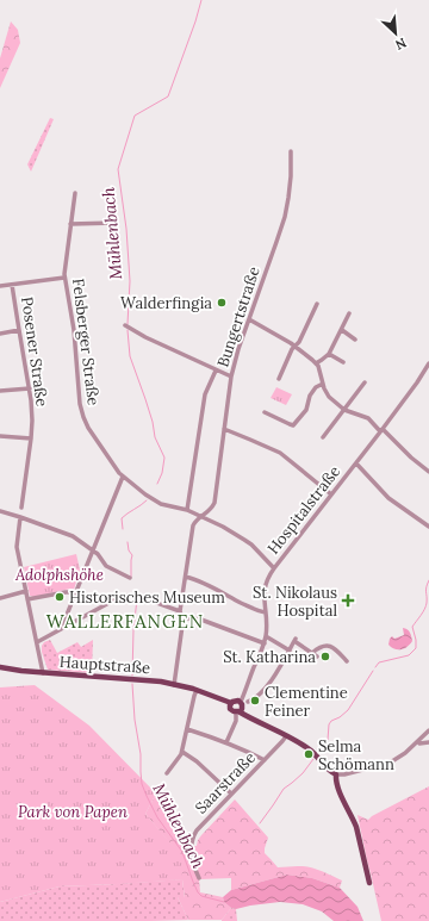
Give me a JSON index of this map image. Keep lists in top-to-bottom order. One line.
{"streets":{"main road":["Hauptstraße"],"street":["Bungertstraße","Felsberger Straße","Posener Straße","Hospitalstraße","Saarstraße"]},"crossings":[["Bungertstraße","Felsberger Straße"],["Felsberger Straße","Hospitalstraße"],["Hospitalstraße","Hauptstraße"],["Hauptstraße","Saarstraße"]],"districts":["WALLERFANGEN"],"water":["Mühlenbach"],"parks":["Adolphshöhe","Park von Papen"],"places":{"other":["Walderfingia","Historisches Museum","St. Katharina","Clementine Feiner","Selma Schömann"],"health":["St. Nikolaus Hospital"]},"north":"bottom right"}
